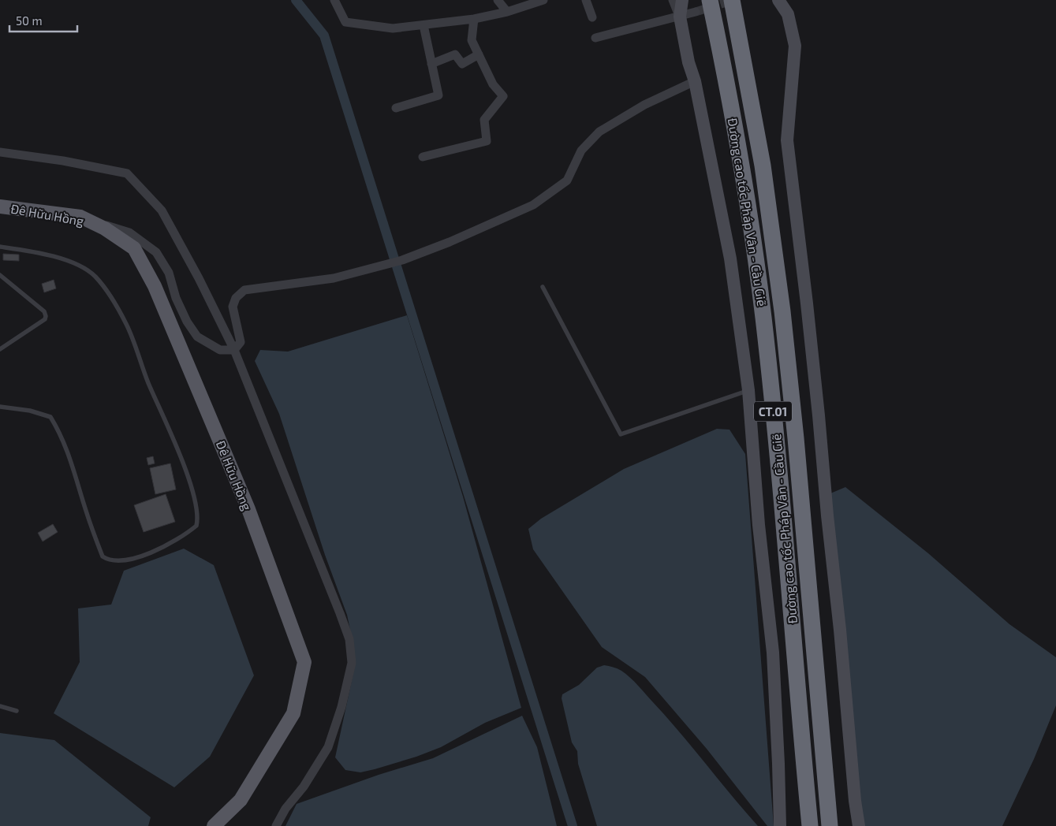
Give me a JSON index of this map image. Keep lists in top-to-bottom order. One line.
{"streets":{"highway":["Đường cao tốc Pháp Vân - Cầu Giẽ","CT.01"],"main road":["Đê Hữu Hồng"]},"scale_bar":"50 m"}
